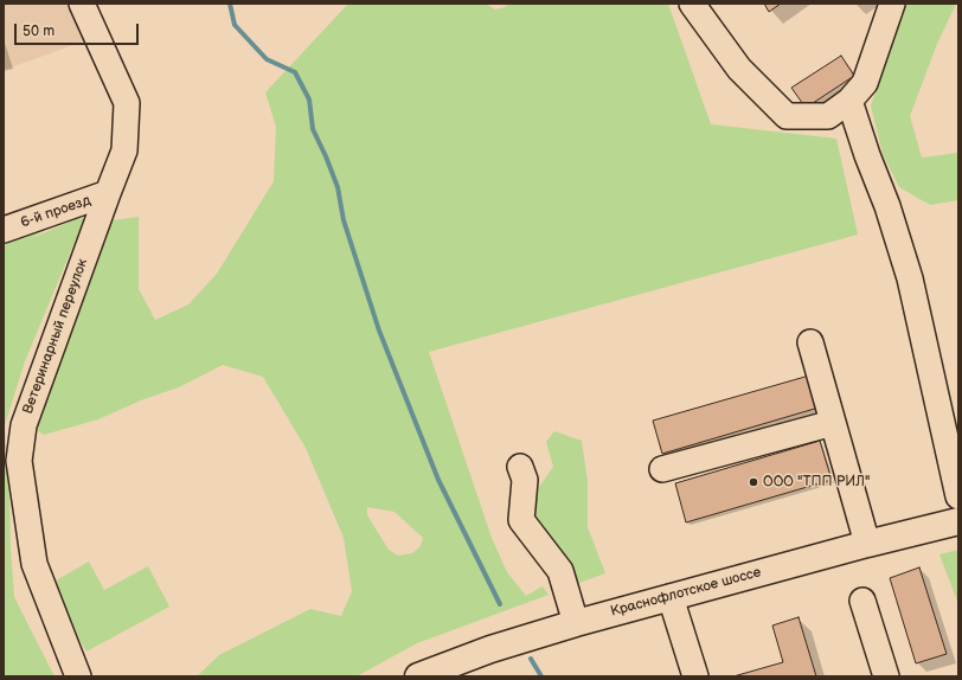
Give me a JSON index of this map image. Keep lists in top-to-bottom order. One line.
{"streets":{"main road":["Краснофлотское шоссе"],"street":["6-й проезд","Ветеринарный переулок"]},"crossings":[["6-й проезд","Ветеринарный переулок"]],"places":["ООО \"ТПП РИЛ\""],"scale_bar":"50 m"}
